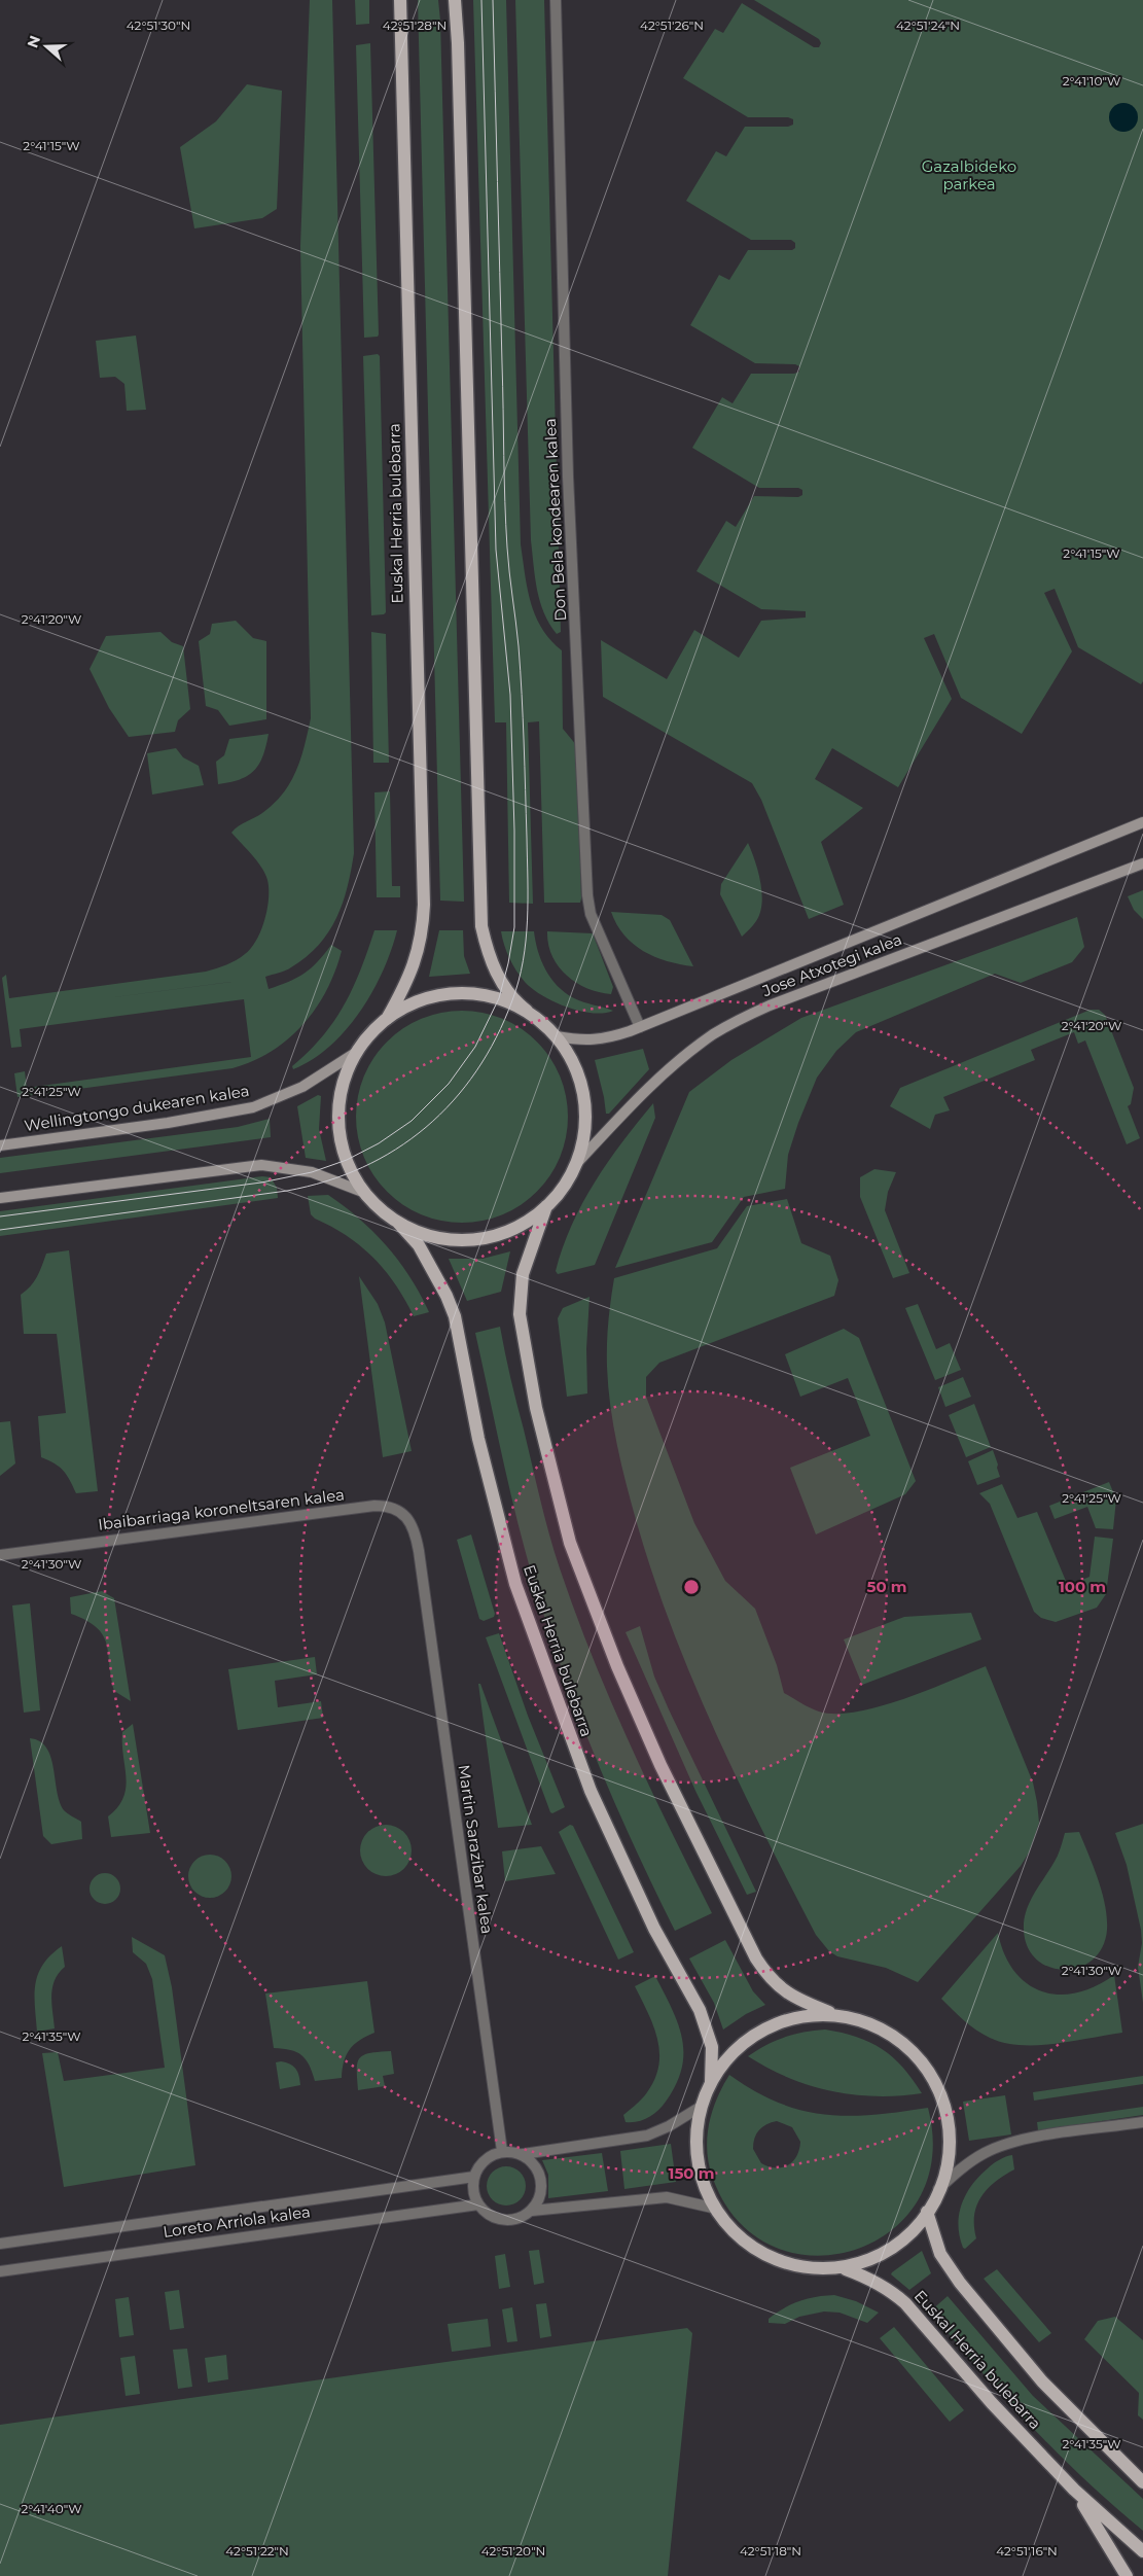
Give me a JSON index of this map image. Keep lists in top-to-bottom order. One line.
{"streets":{"main road":["Euskal Herria bulebarra","Jose Atxotegi kalea","Wellingtongo dukearen kalea"],"street":["Don Bela kondearen kalea","Ibaibarriaga koroneltsaren kalea","Martin Sarazibar kalea","Loreto Arriola kalea"]},"crossings":[["Don Bela kondearen kalea","Jose Atxotegi kalea"],["Ibaibarriaga koroneltsaren kalea","Martin Sarazibar kalea"],["Martin Sarazibar kalea","Loreto Arriola kalea"]],"parks":["Gazalbideko parkea"],"north":"left","coordinates":["42°51'30\"N","42°51'28\"N","42°51'26\"N","42°51'24\"N","2°41'10\"W","2°41'15\"W","2°41'20\"W","2°41'25\"W","2°41'30\"W","2°41'35\"W","2°41'40\"W","42°51'22\"N","42°51'20\"N","42°51'18\"N","42°51'16\"N"],"rings":["50 m","100 m","150 m"]}
